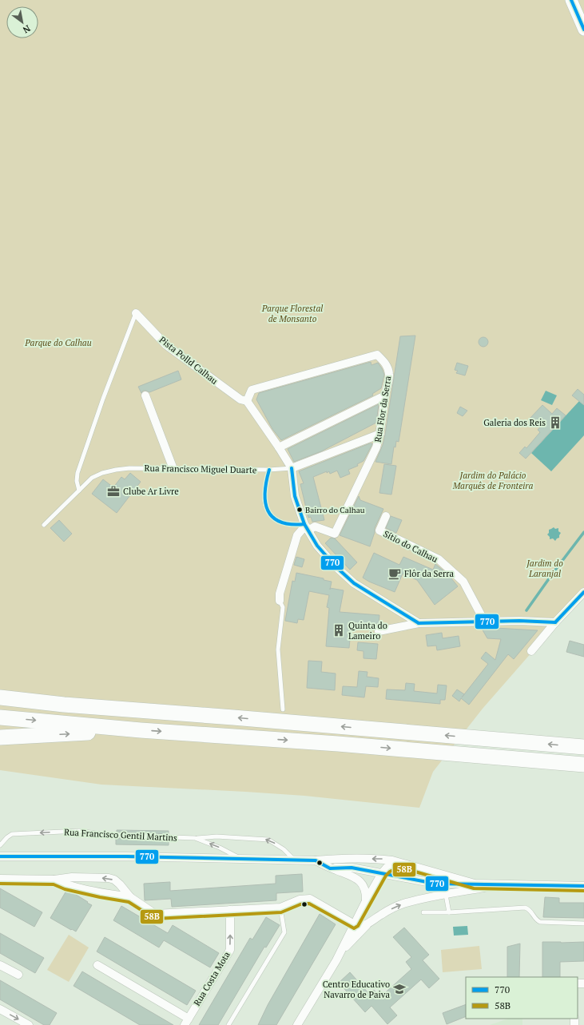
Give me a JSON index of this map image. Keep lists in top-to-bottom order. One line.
{"streets":{"street":["Pista Polld Calhau","Rua Flor da Serra","Rua Francisco Miguel Duarte","Sítio do Calhau","Rua Francisco Gentil Martins","Rua Costa Mota"]},"crossings":[["Pista Polld Calhau","Rua Flor da Serra"],["Rua Flor da Serra","Rua Francisco Miguel Duarte"]],"one_way":["Rua Costa Mota"],"parks":["Parque Florestal de Monsanto","Parque do Calhau","Jardim do Palácio Marquês de Fronteira","Jardim do Laranjal"],"places":{"building":["Galeria dos Reis","Quinta do Lameiro"],"office":["Clube Ar Livre"],"other":["Bairro do Calhau"],"cafe":["Flôr da Serra"],"school or university":["Centro Educativo Navarro de Paiva"]},"lines":["transit line 770","transit line 58B"],"legend":["770","58B"],"north":"bottom right"}
